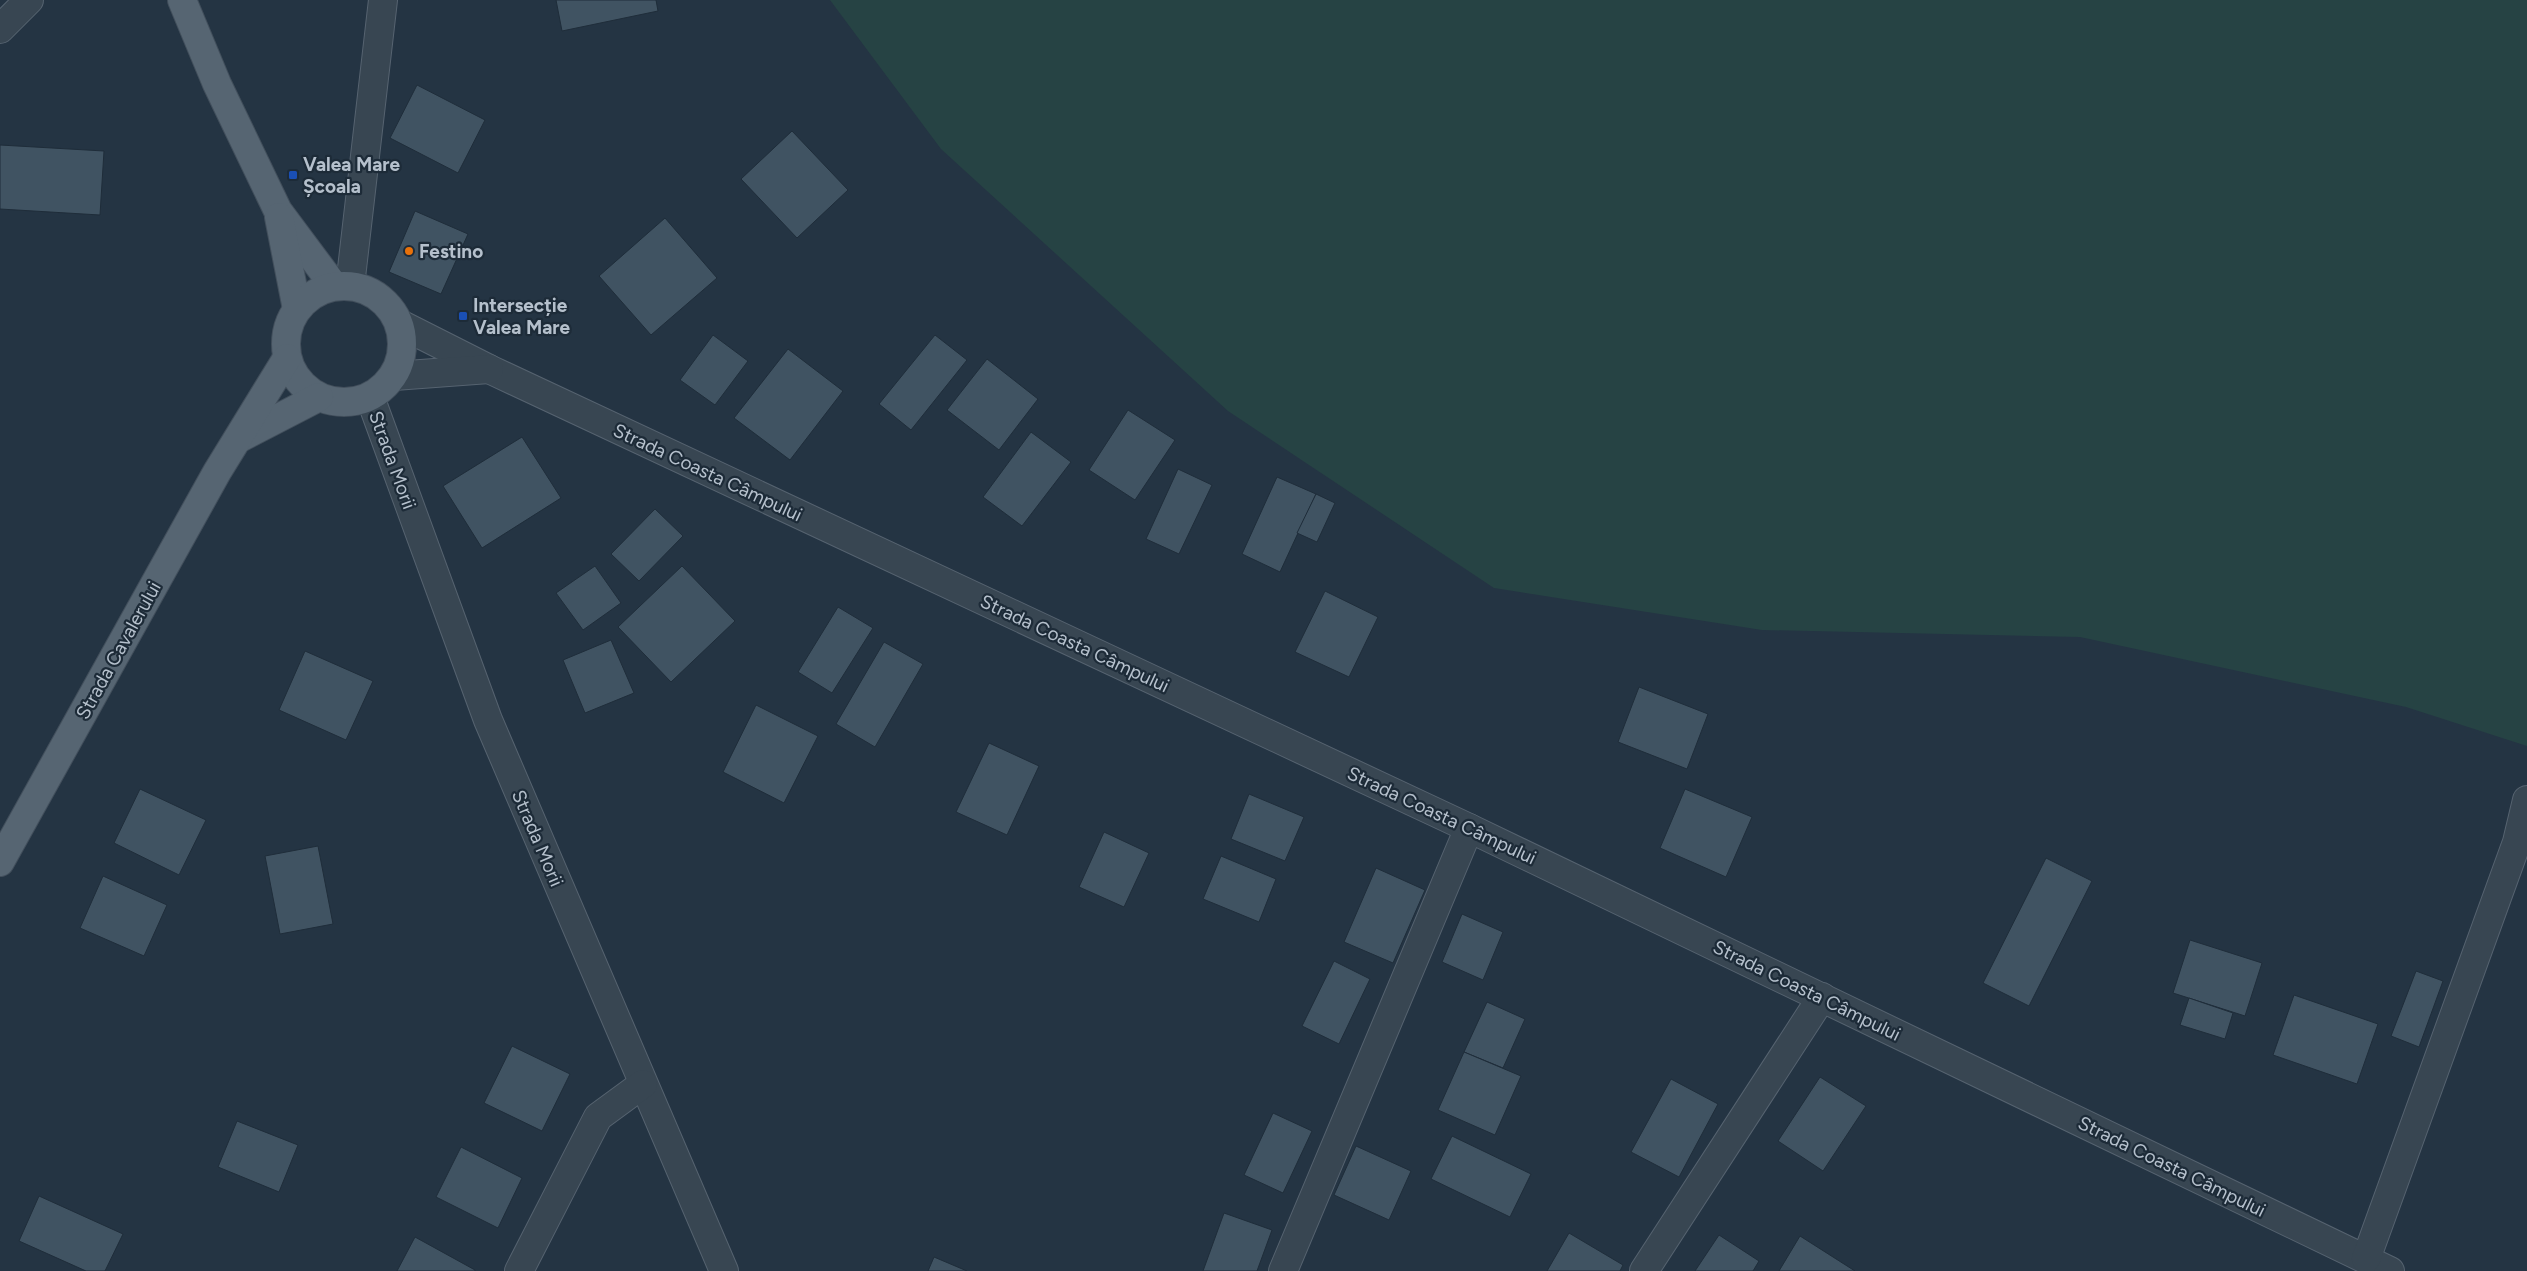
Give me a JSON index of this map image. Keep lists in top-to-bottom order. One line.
{"streets":{"main road":["Strada Cavalerului"],"street":["Strada Morii","Strada Coasta Câmpului"]},"crossings":[["Strada Morii","Strada Coasta Câmpului"],["Strada Morii","Strada Cavalerului"],["Strada Coasta Câmpului","Strada Cavalerului"]],"places":{"transit":["Valea Mare Școala","Intersecție Valea Mare"],"other":["Festino"]}}
